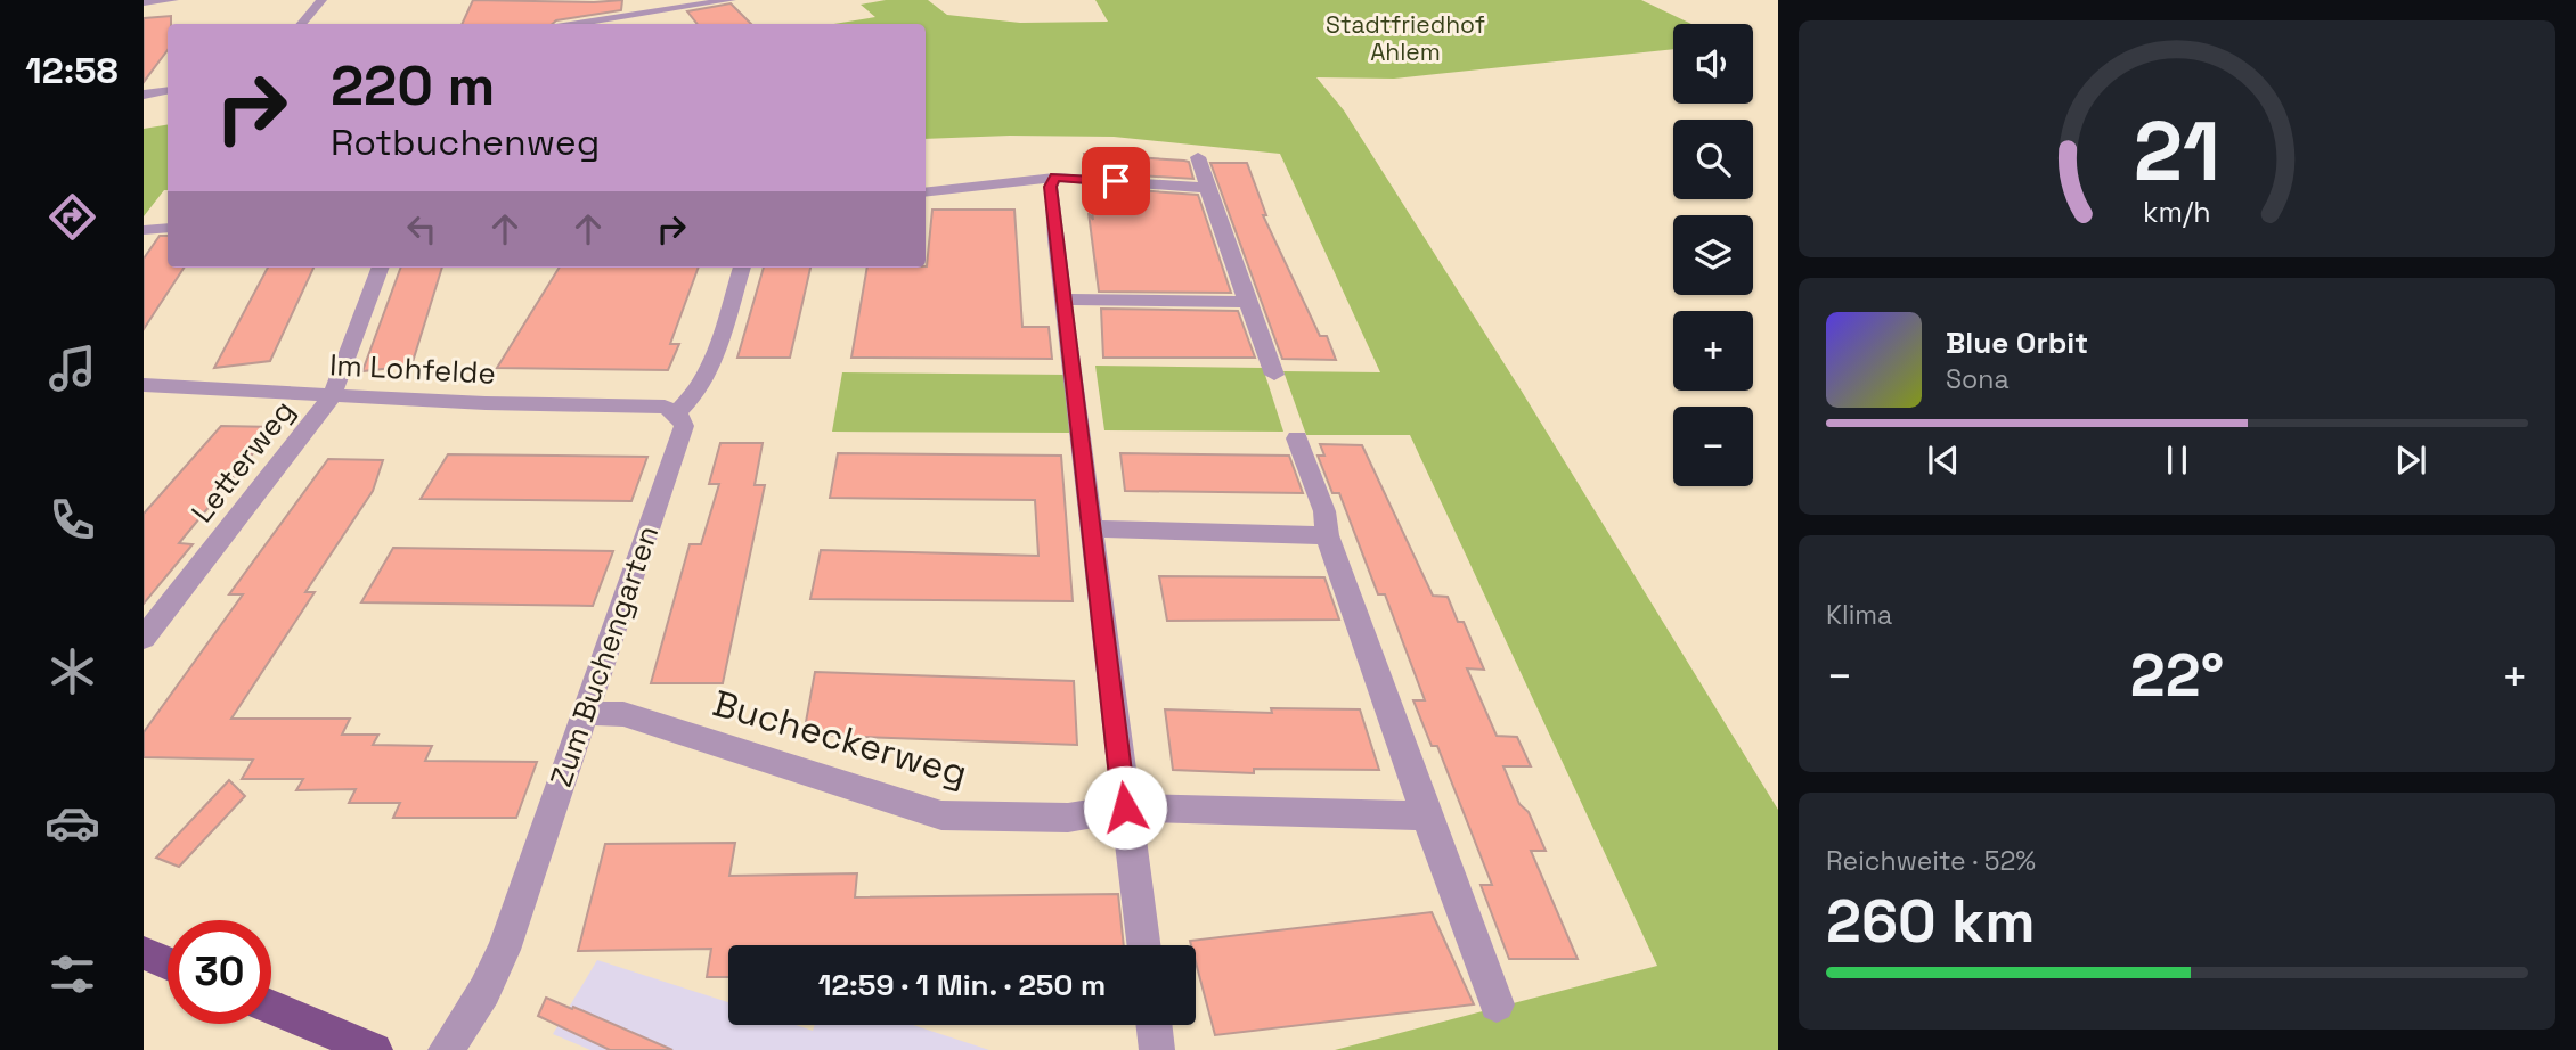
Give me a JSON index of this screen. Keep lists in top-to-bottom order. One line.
{"streets":{"street":["Im Lohfelde","Letterweg","Zum Buchengarten","Bucheckerweg"]},"crossings":[["Im Lohfelde","Letterweg"],["Im Lohfelde","Zum Buchengarten"],["Zum Buchengarten","Bucheckerweg"]],"parks":["Stadtfriedhof Ahlem"],"page":{"tabs":"12:58","map_buttons":["+","−"],"turn":["220 m","Rotbuchenweg"],"song":["Blue Orbit","Sona"],"tile":["Klima",["Reichweite · 52%","260 km"]],"heat":["−","22°","+"],"limit":"30","trip":"12:59 · 1 Min. · 250 m","gauge":["21","km/h"]}}
